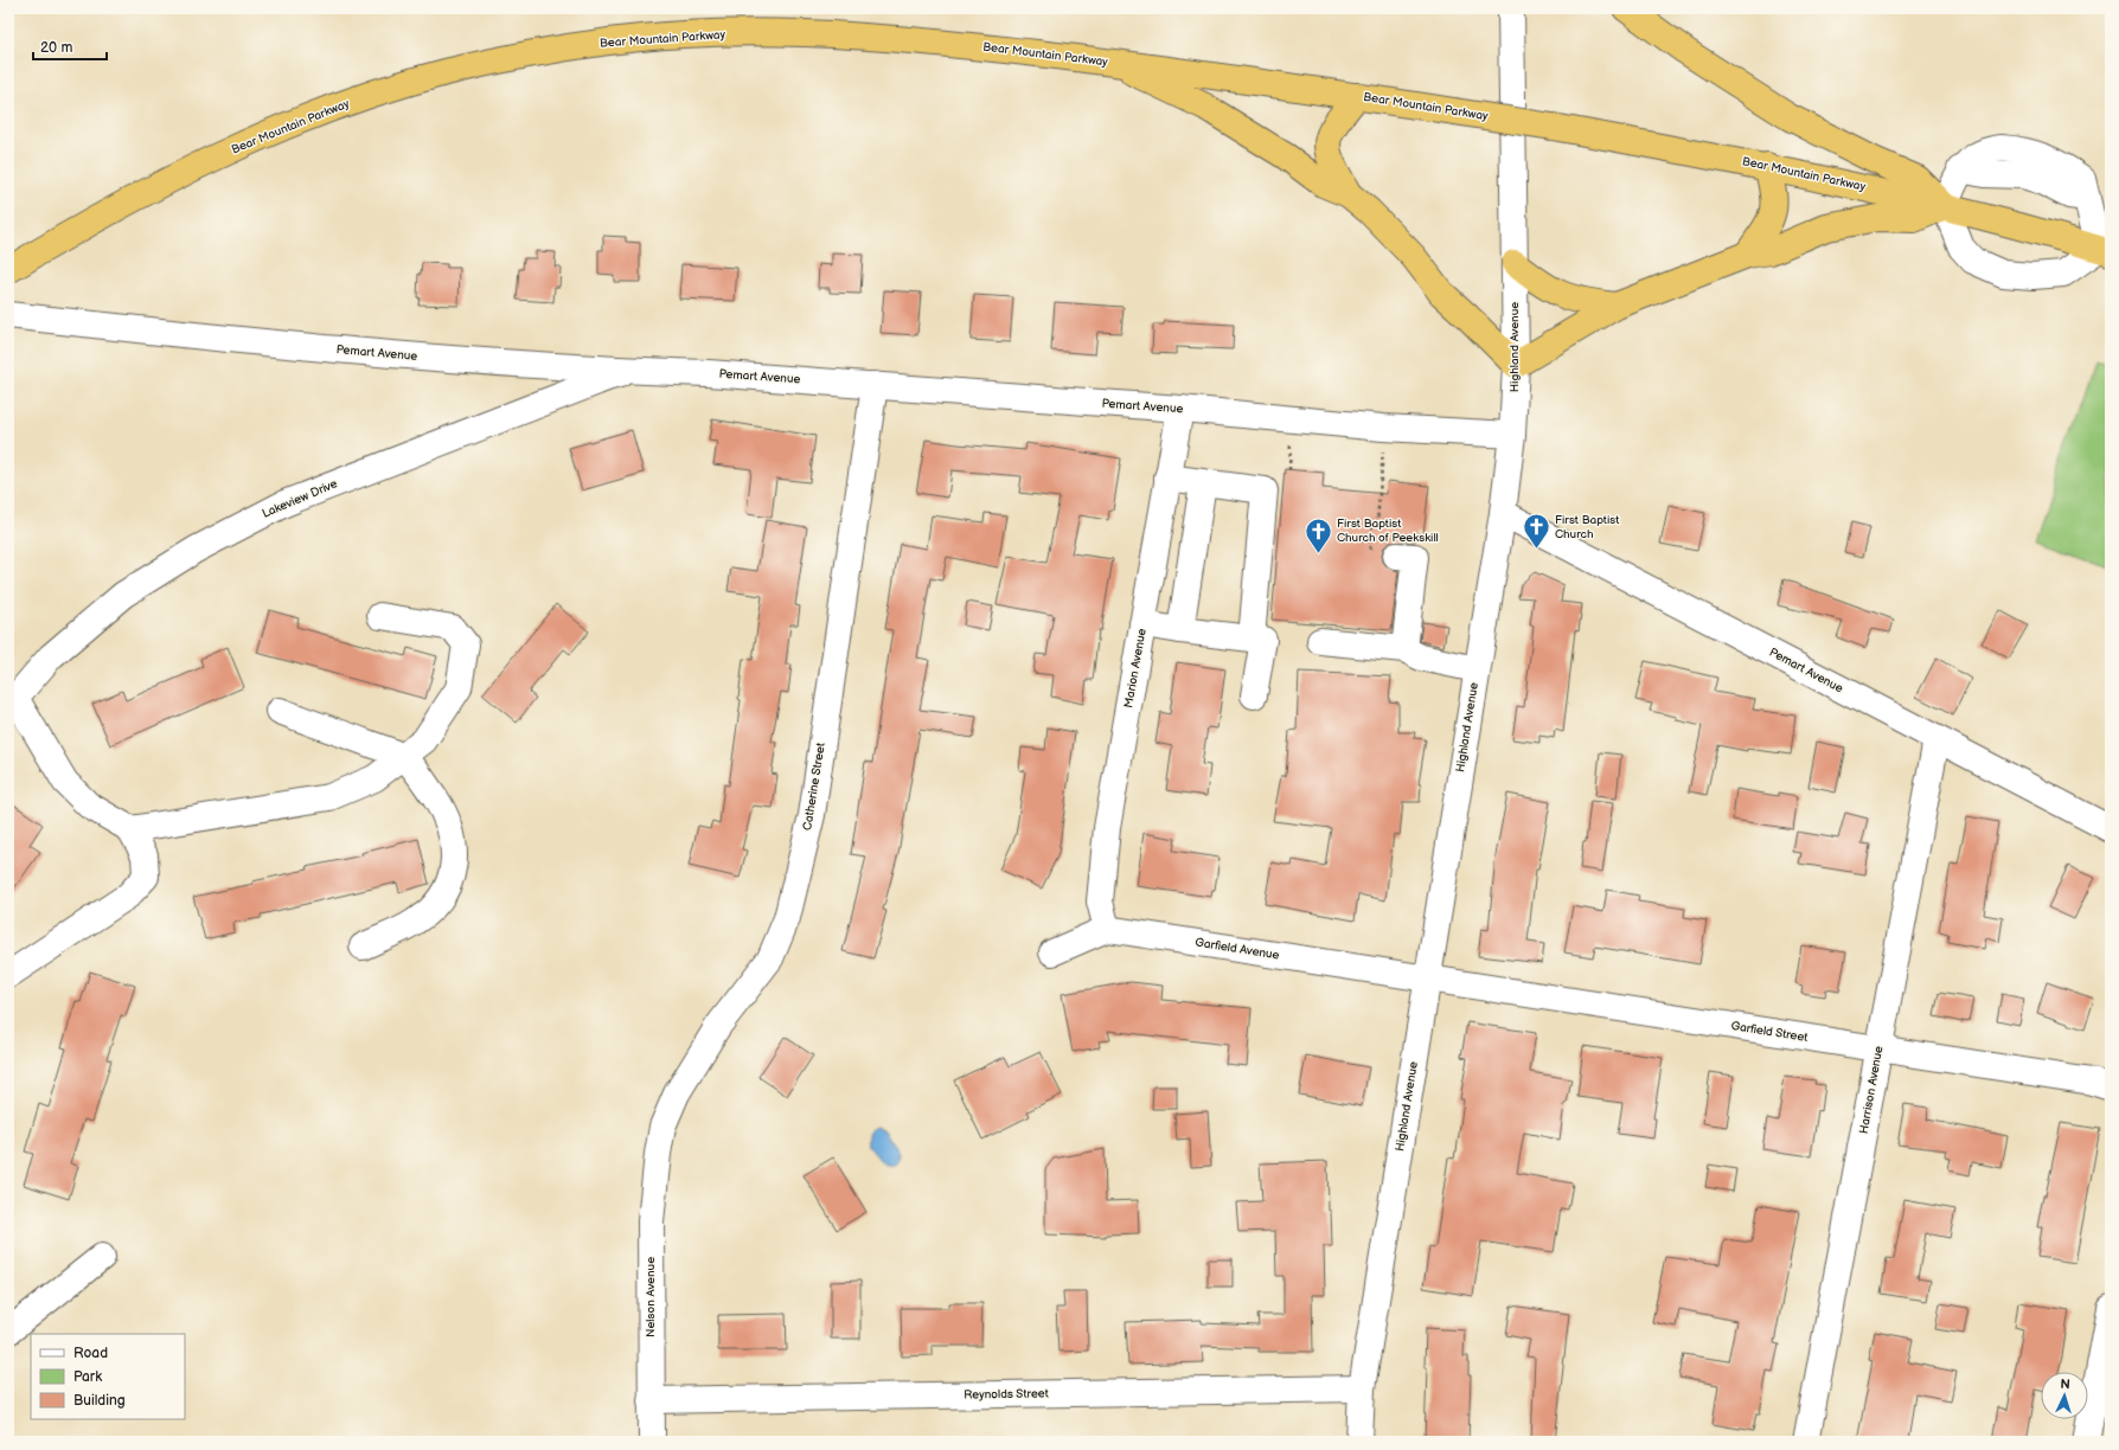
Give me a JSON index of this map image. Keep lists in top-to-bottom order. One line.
{"streets":{"highway":["Bear Mountain Parkway"],"street":["Highland Avenue","Pemart Avenue","Lakeview Drive","Marion Avenue","Catherine Street","Garfield Avenue","Garfield Street","Harrison Avenue","Nelson Avenue","Reynolds Street"]},"crossings":[["Highland Avenue","Pemart Avenue"],["Highland Avenue","Garfield Avenue"],["Highland Avenue","Garfield Street"],["Highland Avenue","Reynolds Street"],["Pemart Avenue","Lakeview Drive"],["Pemart Avenue","Marion Avenue"],["Pemart Avenue","Catherine Street"],["Pemart Avenue","Harrison Avenue"],["Marion Avenue","Garfield Avenue"],["Catherine Street","Nelson Avenue"],["Garfield Avenue","Garfield Street"],["Garfield Street","Harrison Avenue"],["Nelson Avenue","Reynolds Street"]],"places":{"church":["First Baptist Church","First Baptist Church of Peekskill"]},"legend":["Road","Park","Building"],"scale_bar":"20 m","north":"top"}
